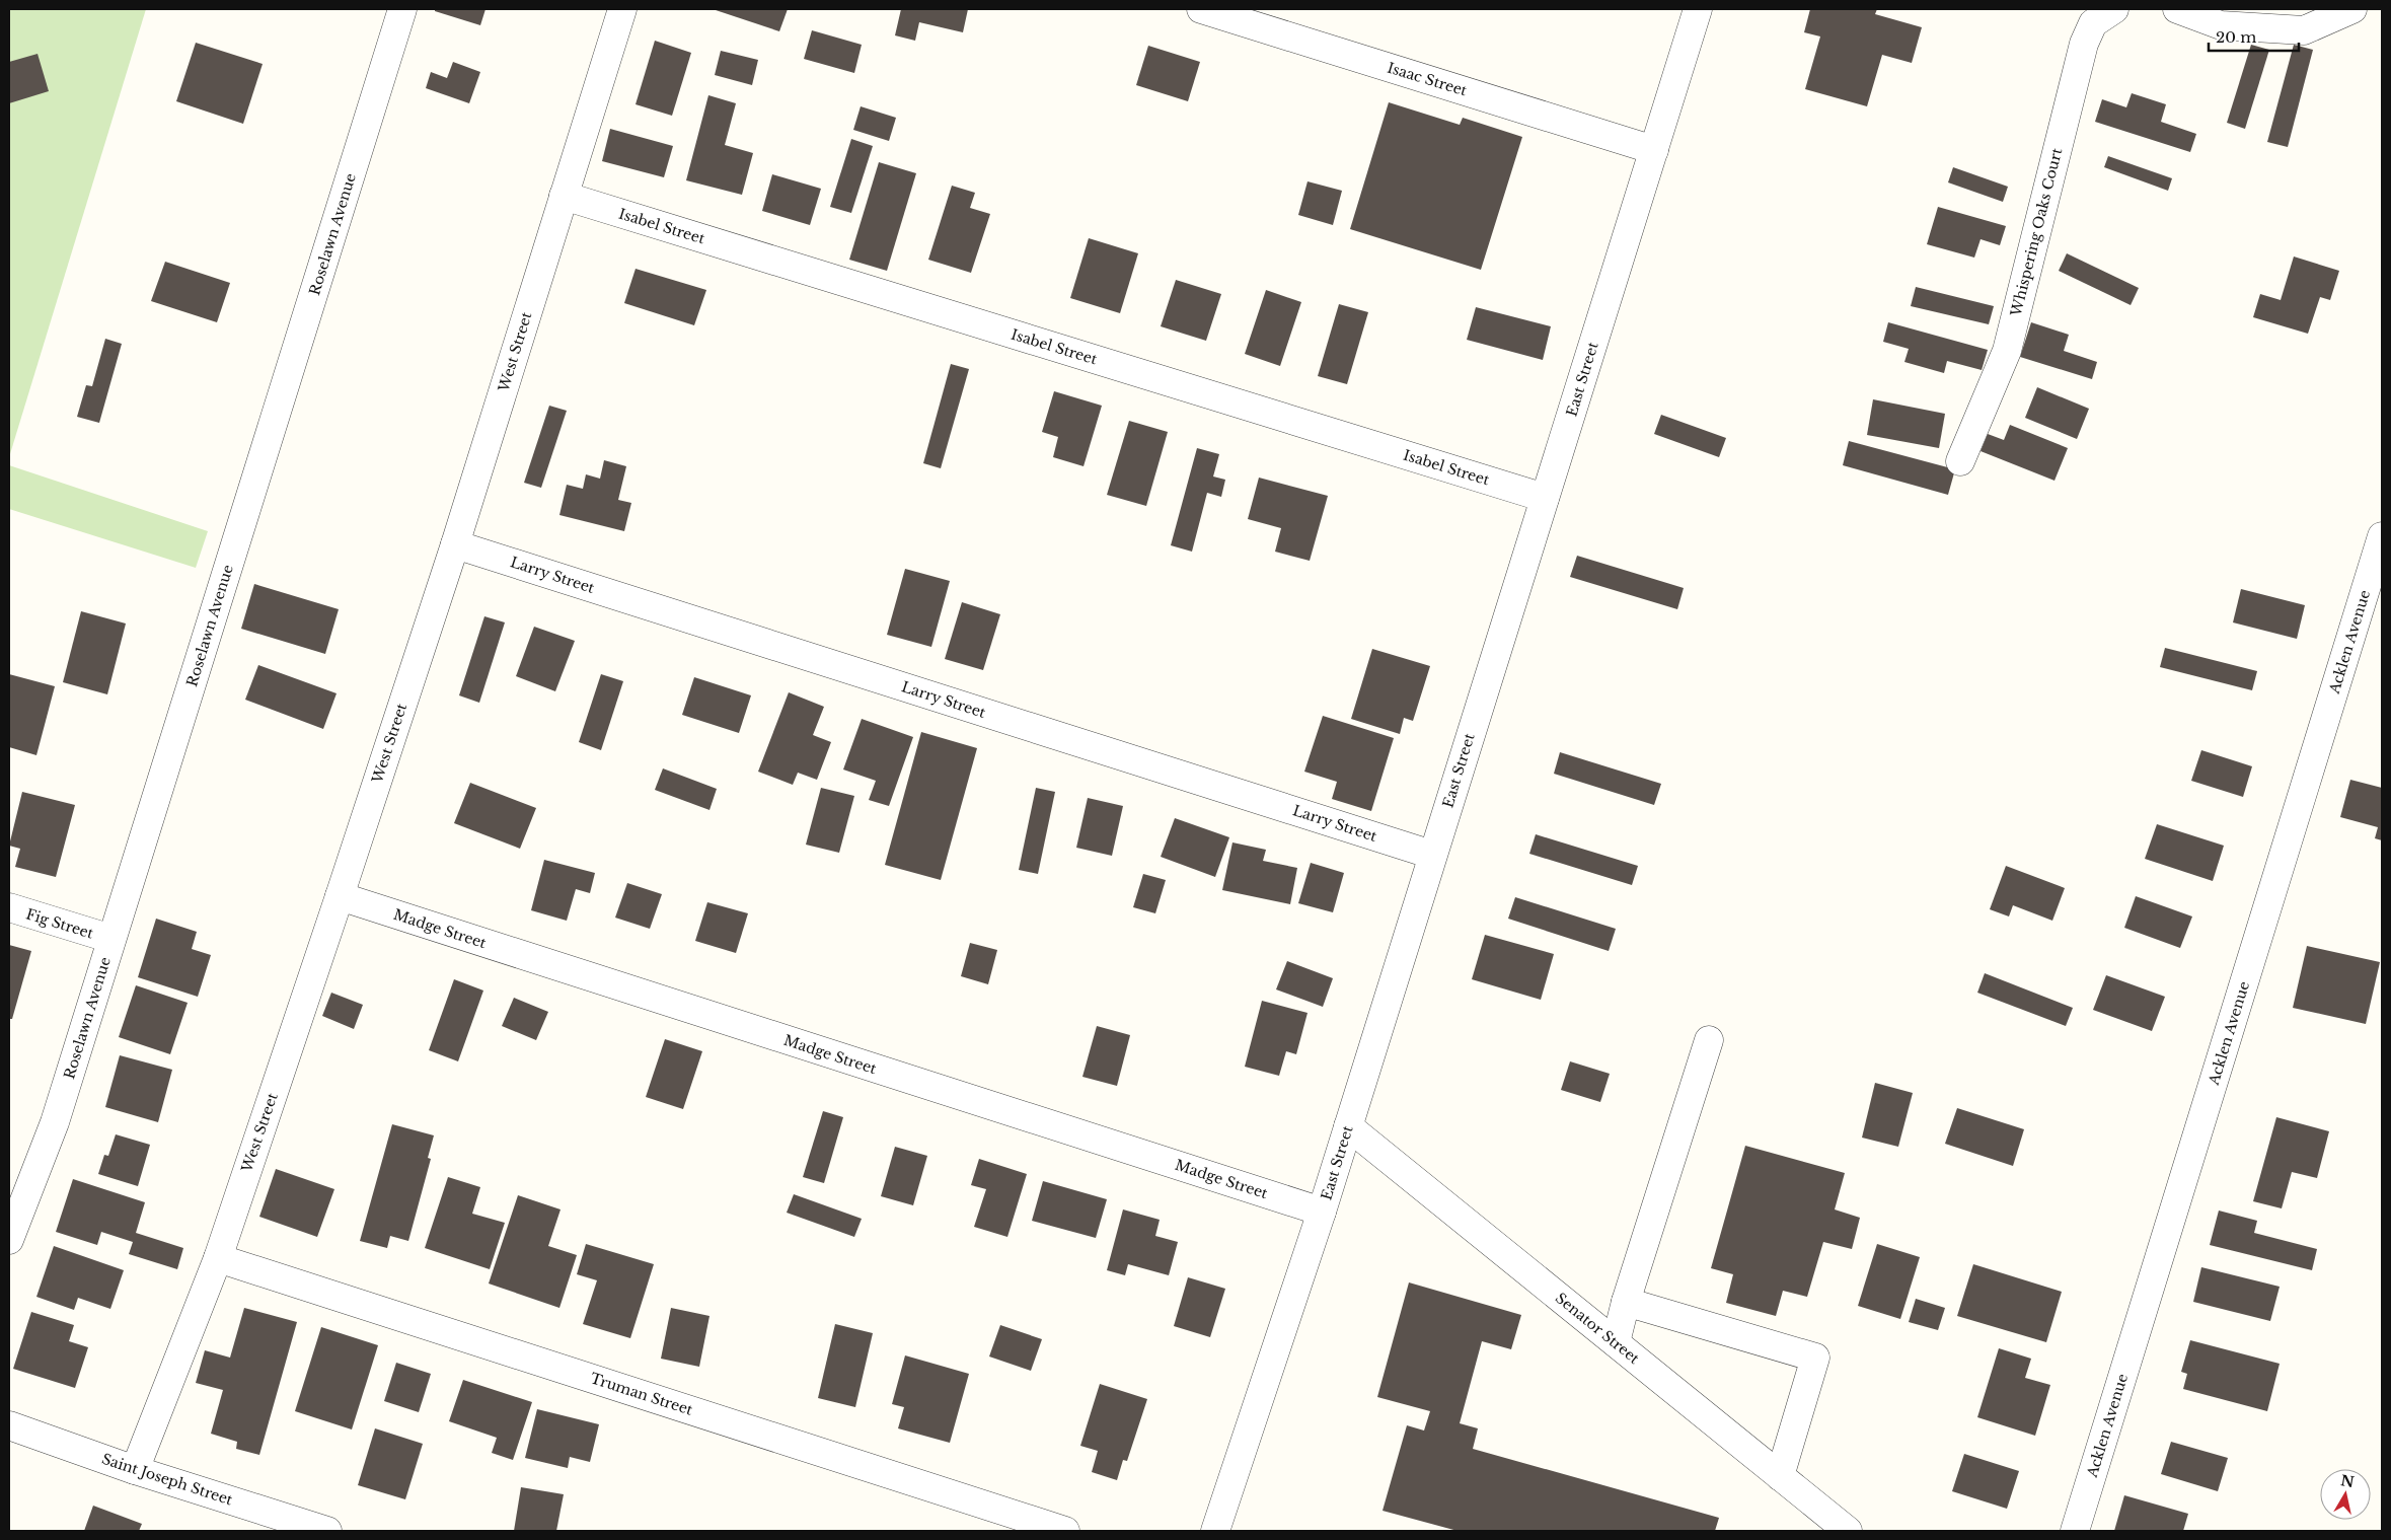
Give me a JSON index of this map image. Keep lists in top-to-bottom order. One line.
{"streets":{"street":["Isaac Street","Isabel Street","Whispering Oaks Court","Roselawn Avenue","West Street","East Street","Larry Street","Acklen Avenue","Fig Street","Madge Street","Senator Street","Truman Street","Saint Joseph Street"]},"crossings":[["Isaac Street","East Street"],["Isabel Street","West Street"],["Isabel Street","East Street"],["Roselawn Avenue","Fig Street"],["West Street","Larry Street"],["West Street","Madge Street"],["West Street","Truman Street"],["West Street","Saint Joseph Street"],["East Street","Larry Street"],["East Street","Madge Street"],["East Street","Senator Street"]],"scale_bar":"20 m","north":"top"}
